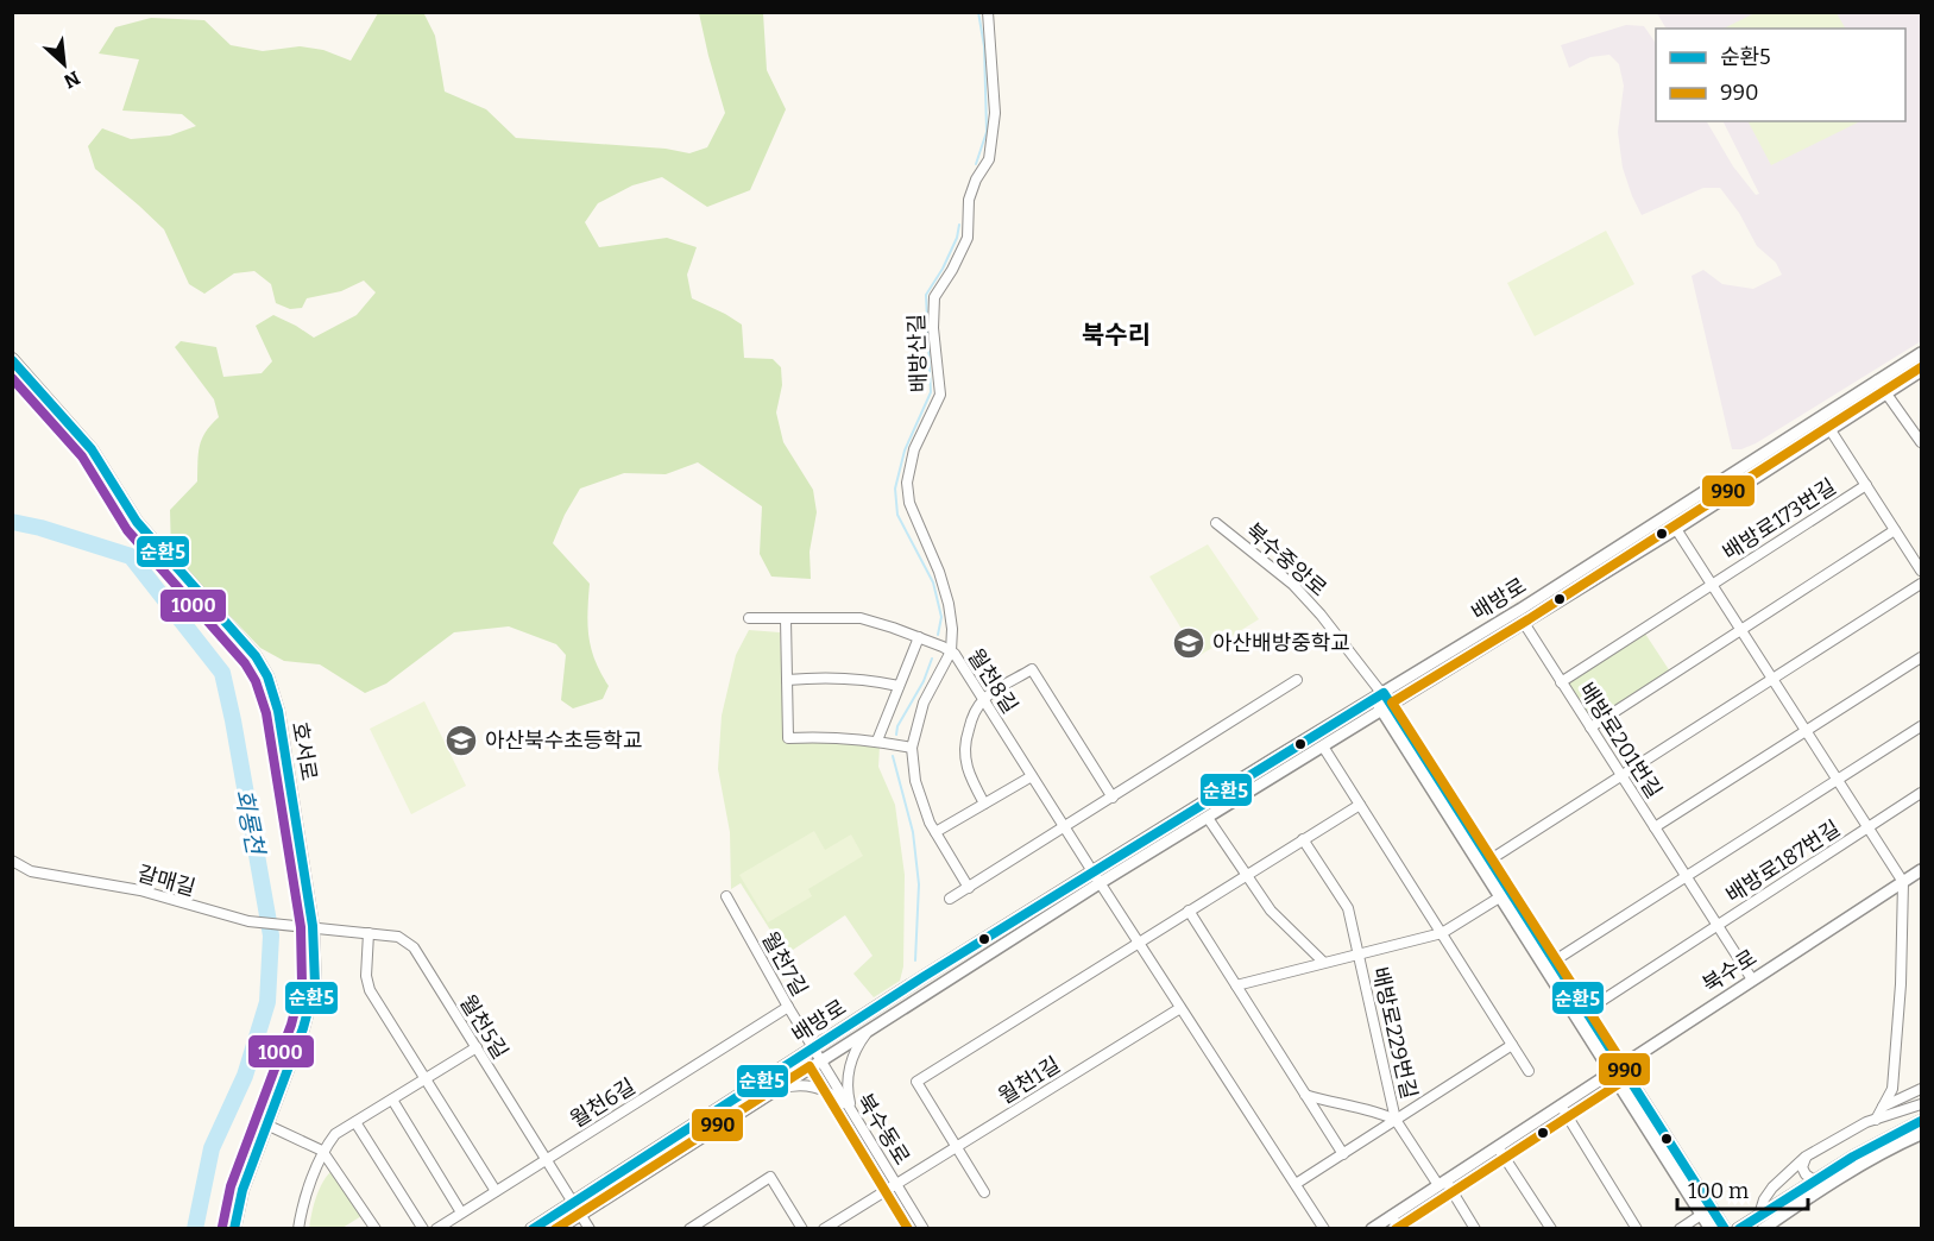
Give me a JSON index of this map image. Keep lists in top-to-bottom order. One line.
{"streets":{"street":["배방산길","배방로173번길","북수중앙로","배방로","월천8길","배방로201번길","호서로","배방로187번길","갈매길","월천7길","북수로","월천5길","배방로229번길","월천1길","월천6길","북수동로"]},"crossings":[["배방산길","월천8길"],["배방로173번길","배방로"],["배방로173번길","배방로187번길"],["북수중앙로","배방로"],["배방로","월천8길"],["배방로","배방로201번길"],["배방로","배방로187번길"],["배방로","월천7길"],["배방로","월천5길"],["배방로","북수동로"],["배방로201번길","배방로187번길"],["배방로201번길","북수로"],["호서로","갈매길"],["호서로","월천5길"],["배방로187번길","북수로"],["갈매길","월천5길"],["월천7길","월천6길"],["월천7길","북수동로"],["북수로","배방로229번길"],["월천5길","월천6길"],["월천1길","북수동로"]],"districts":["북수리"],"water":["회룡천"],"places":{"school or university":["아산배방중학교","아산북수초등학교"]},"lines":["transit line 순환5","transit line 990","transit line 1000"],"legend":["순환5","990"],"scale_bar":"100 m","north":"bottom right"}
